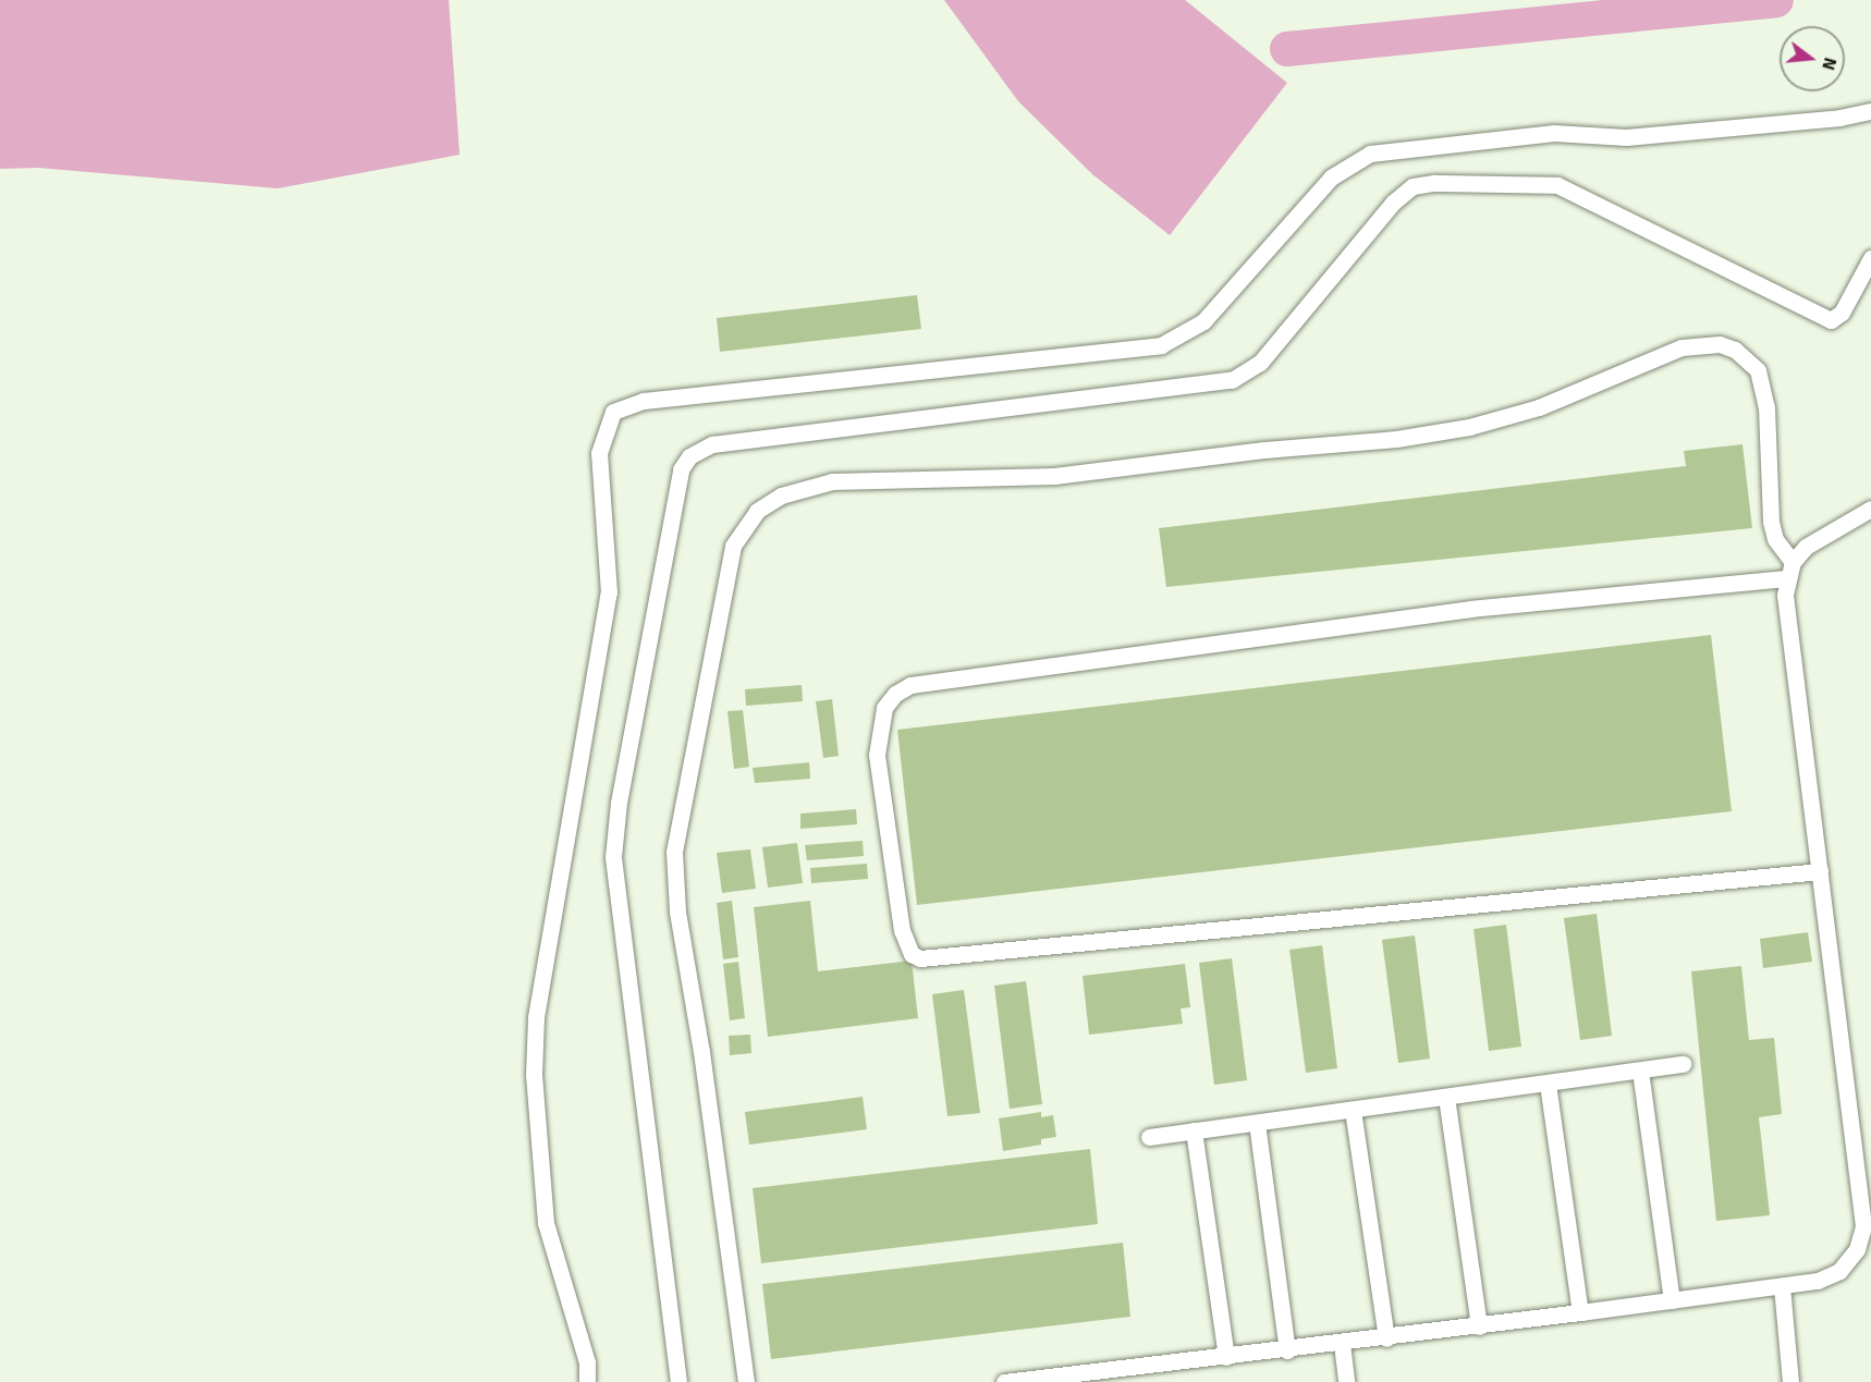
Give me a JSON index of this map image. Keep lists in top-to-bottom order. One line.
{"north":"right"}
